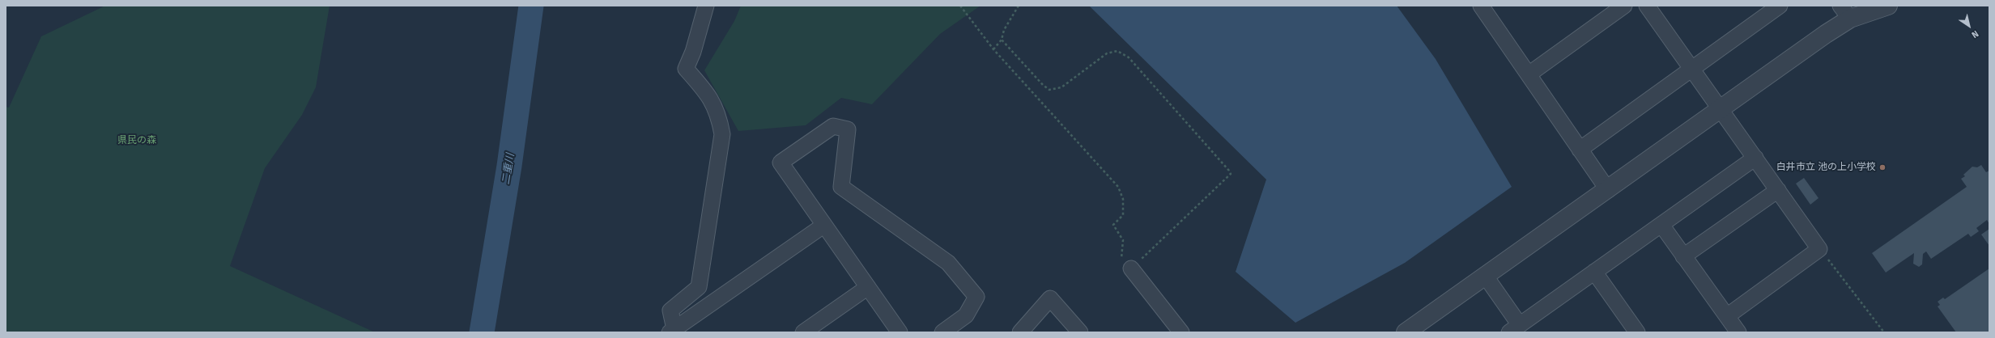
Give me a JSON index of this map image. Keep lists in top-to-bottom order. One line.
{"water":["二重川"],"parks":["県民の森"],"places":["白井市立 池の上小学校"],"north":"bottom right"}
